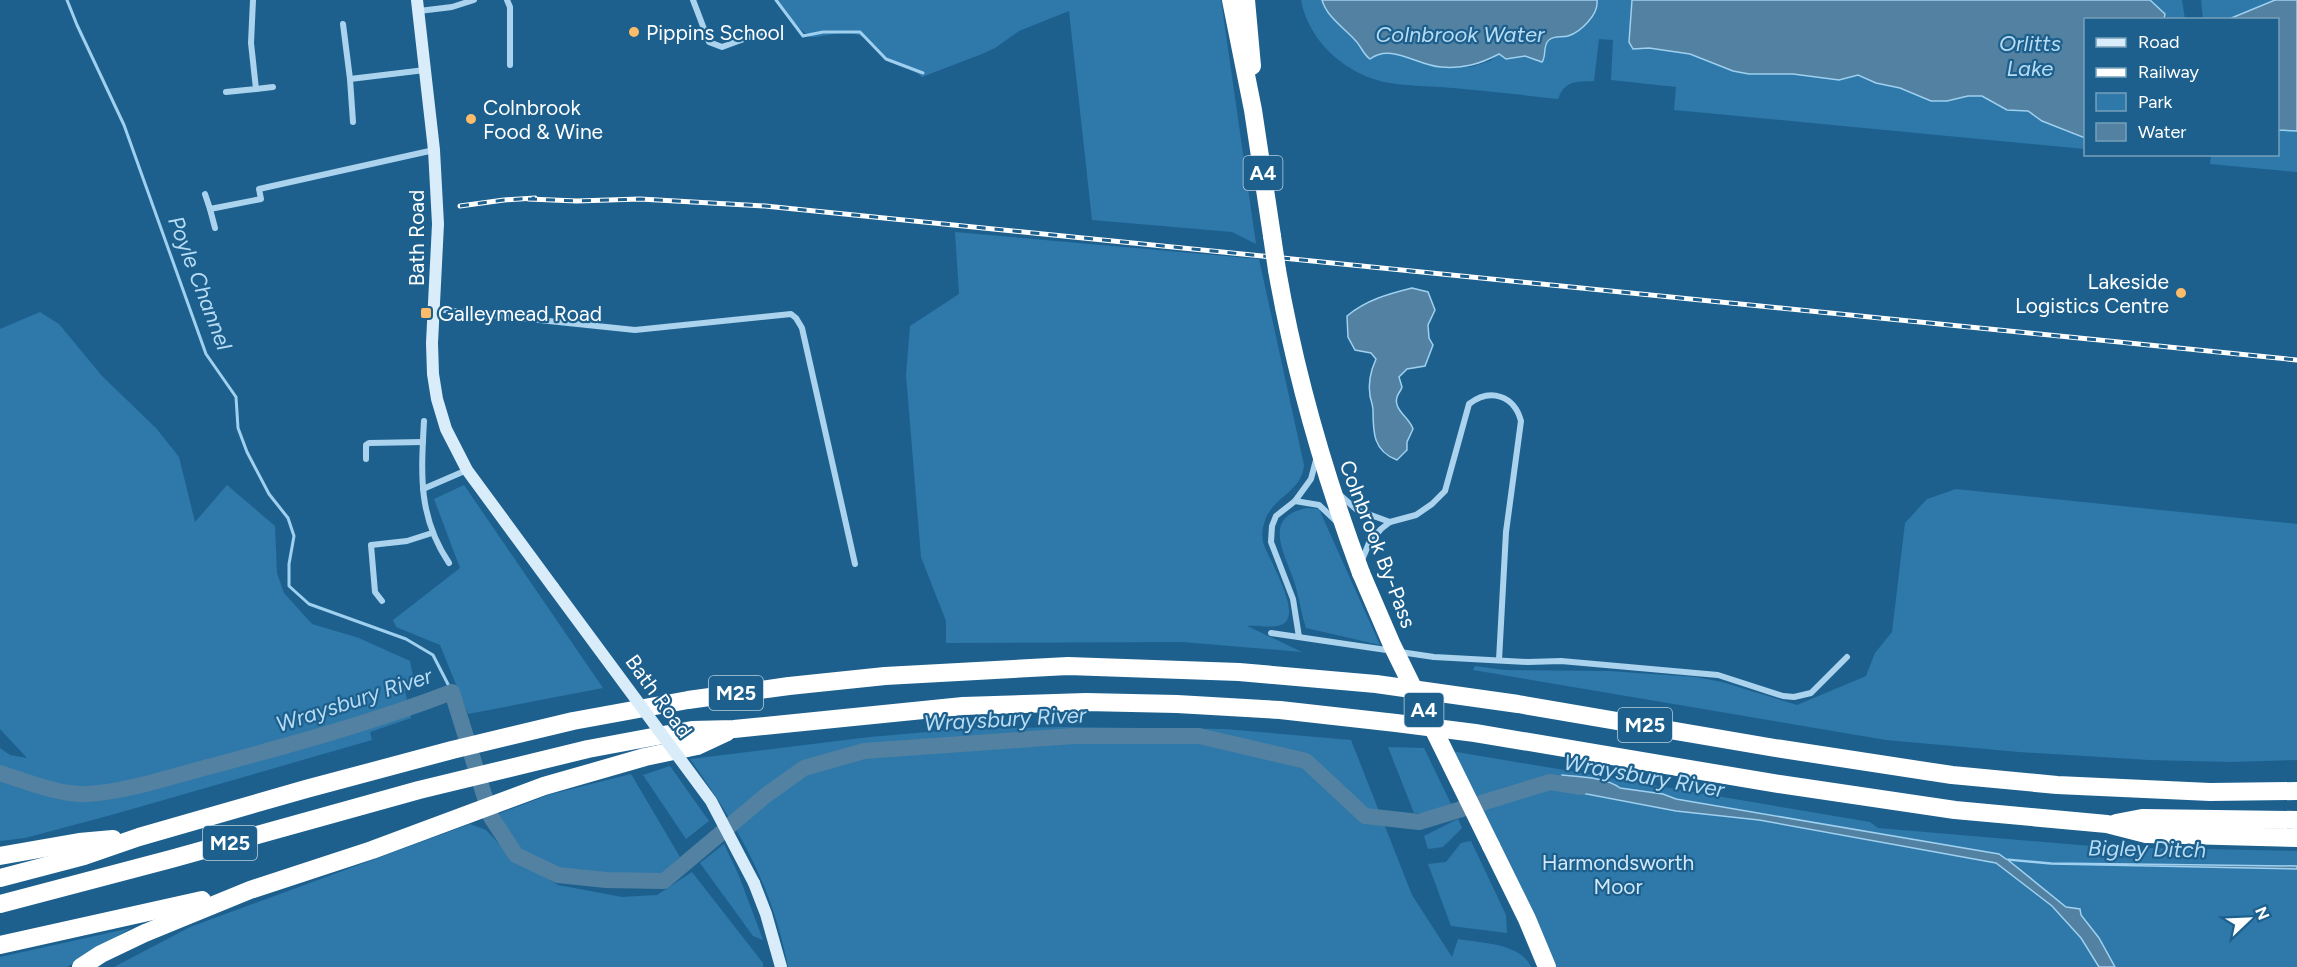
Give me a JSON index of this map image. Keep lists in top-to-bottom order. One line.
{"streets":{"highway":["A4","Colnbrook By-Pass","M25"],"street":["Bath Road"]},"water":["Colnbrook Water","Orlitts Lake","Poyle Channel","Wraysbury River","Bigley Ditch"],"parks":["Harmondsworth Moor"],"places":{"other":["Pippins School","Colnbrook Food & Wine","Lakeside Logistics Centre"],"transit":["Galleymead Road"]},"legend":["Road","Railway","Park","Water"],"north":"top right"}
